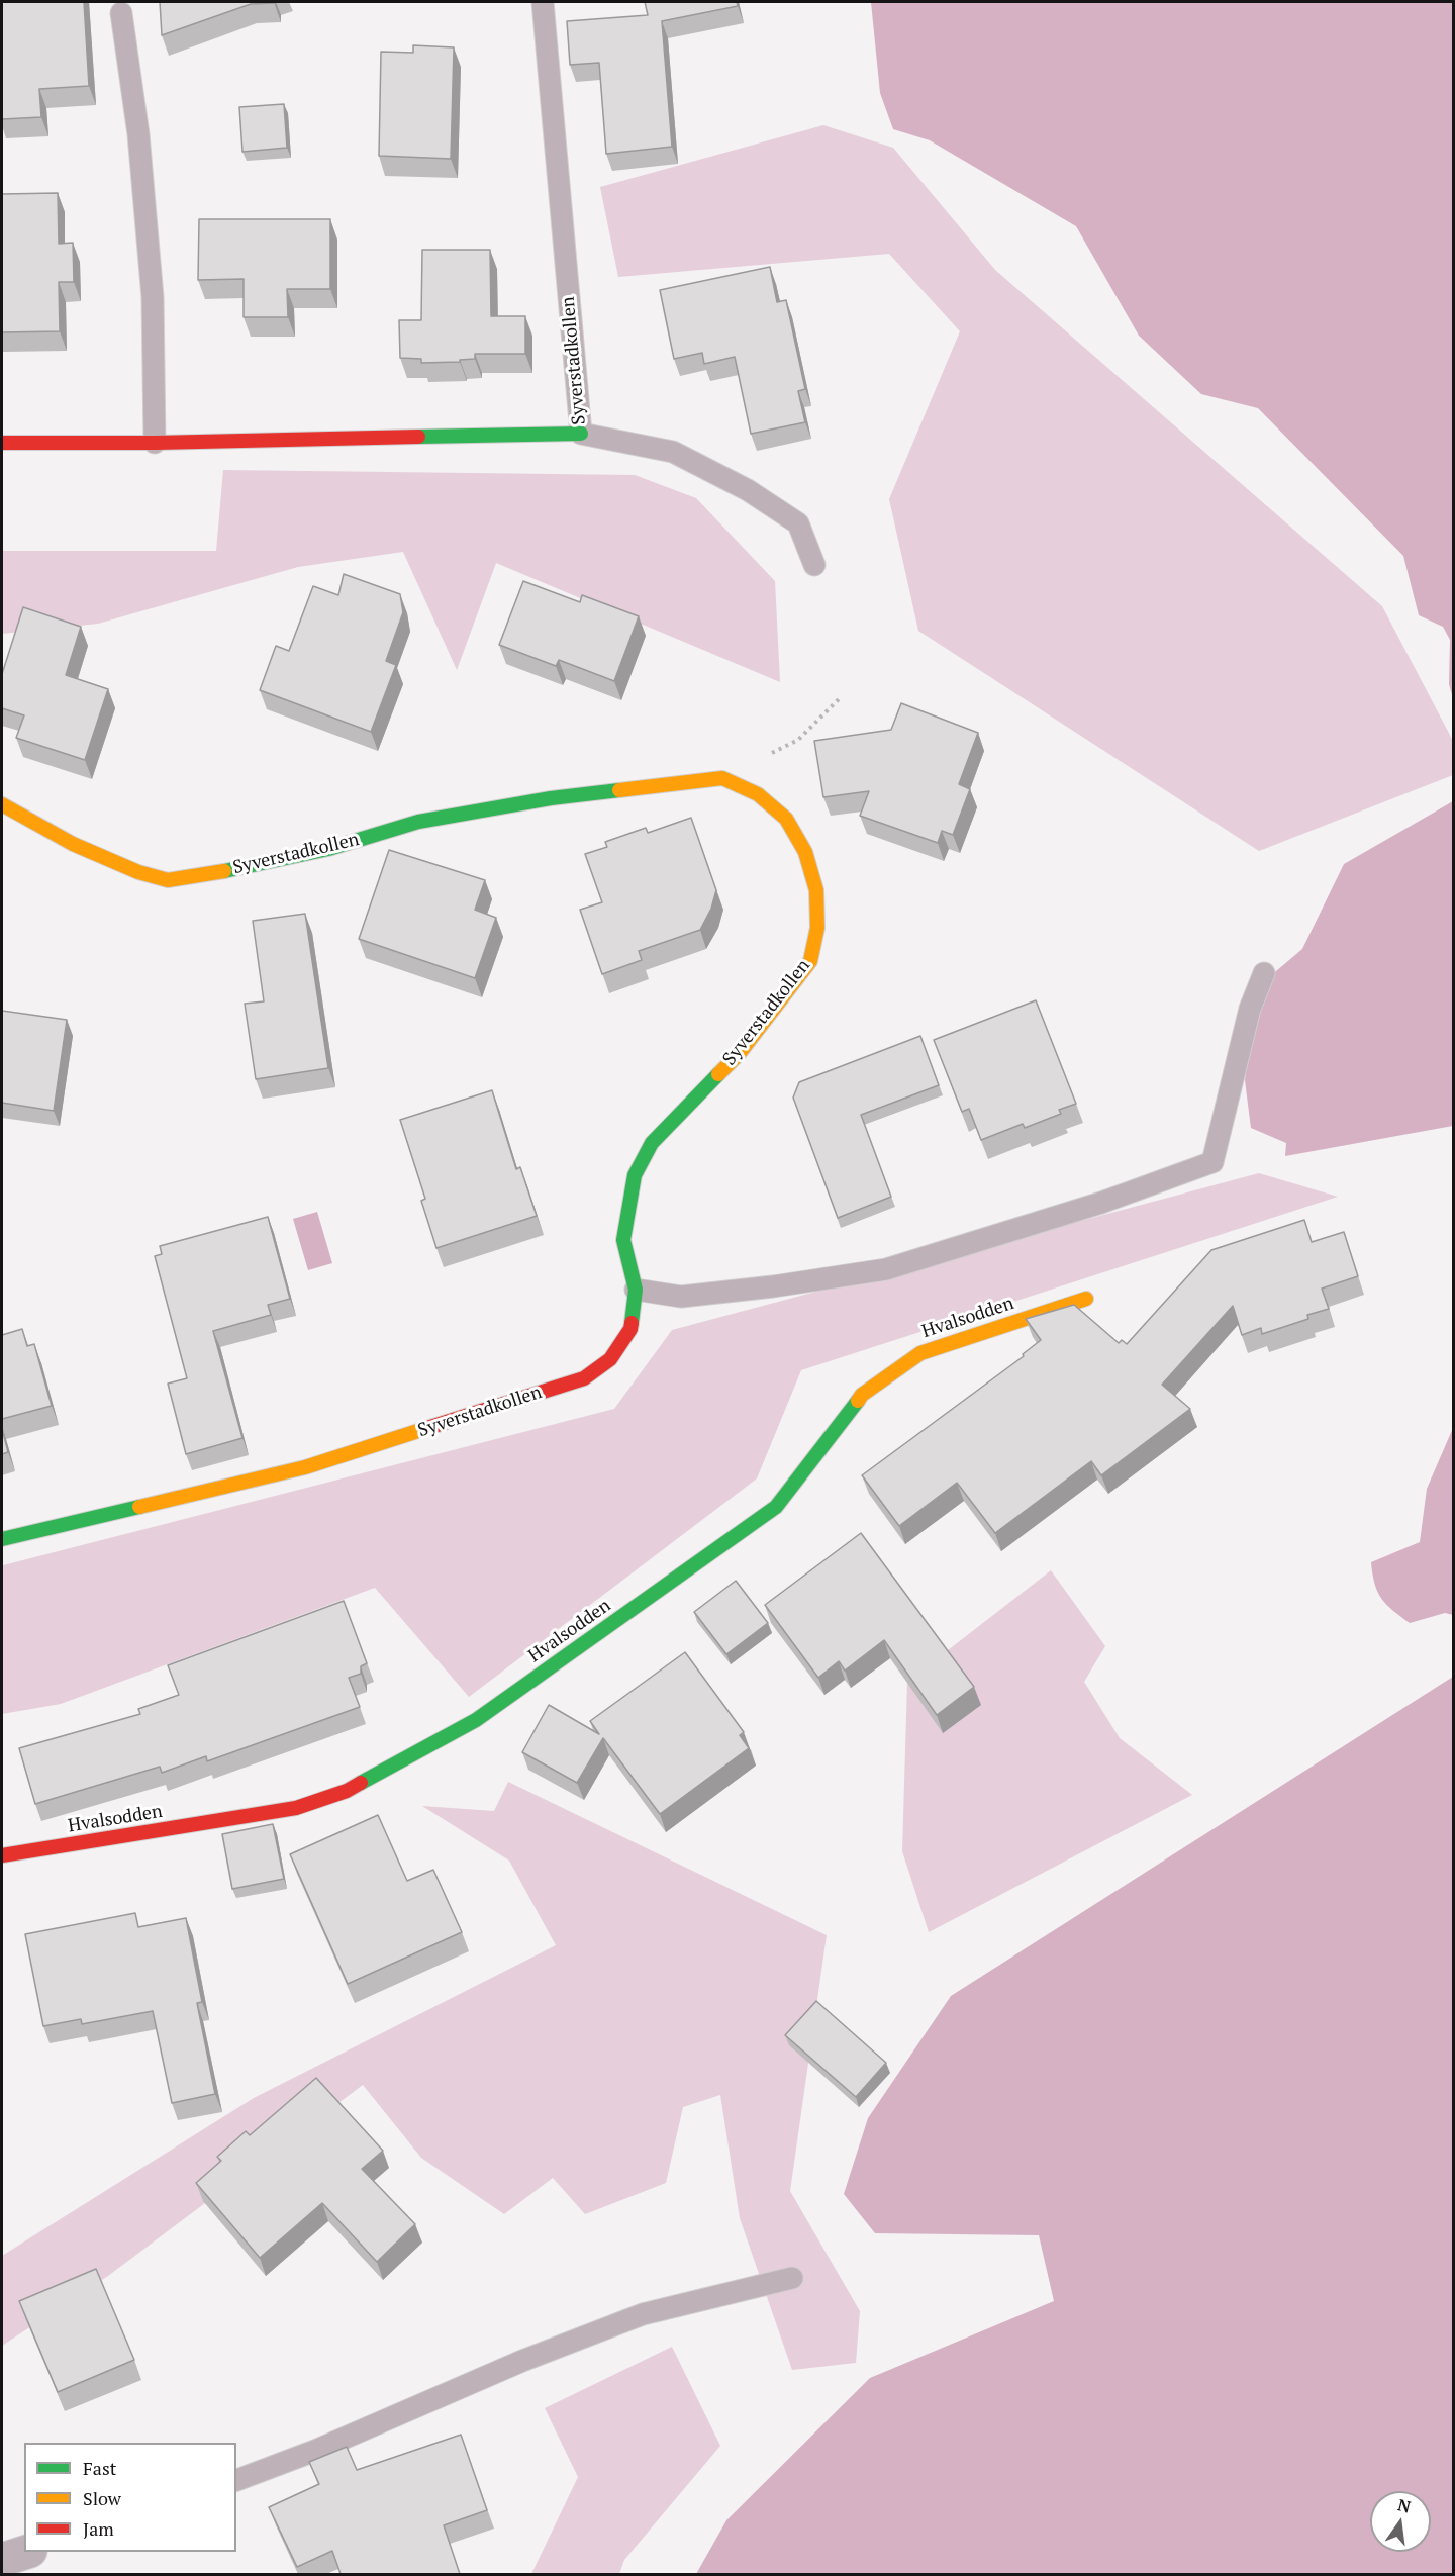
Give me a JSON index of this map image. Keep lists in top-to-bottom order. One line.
{"streets":{"street":["Syverstadkollen","Hvalsodden"]},"legend":["Fast","Slow","Jam"],"north":"top"}
